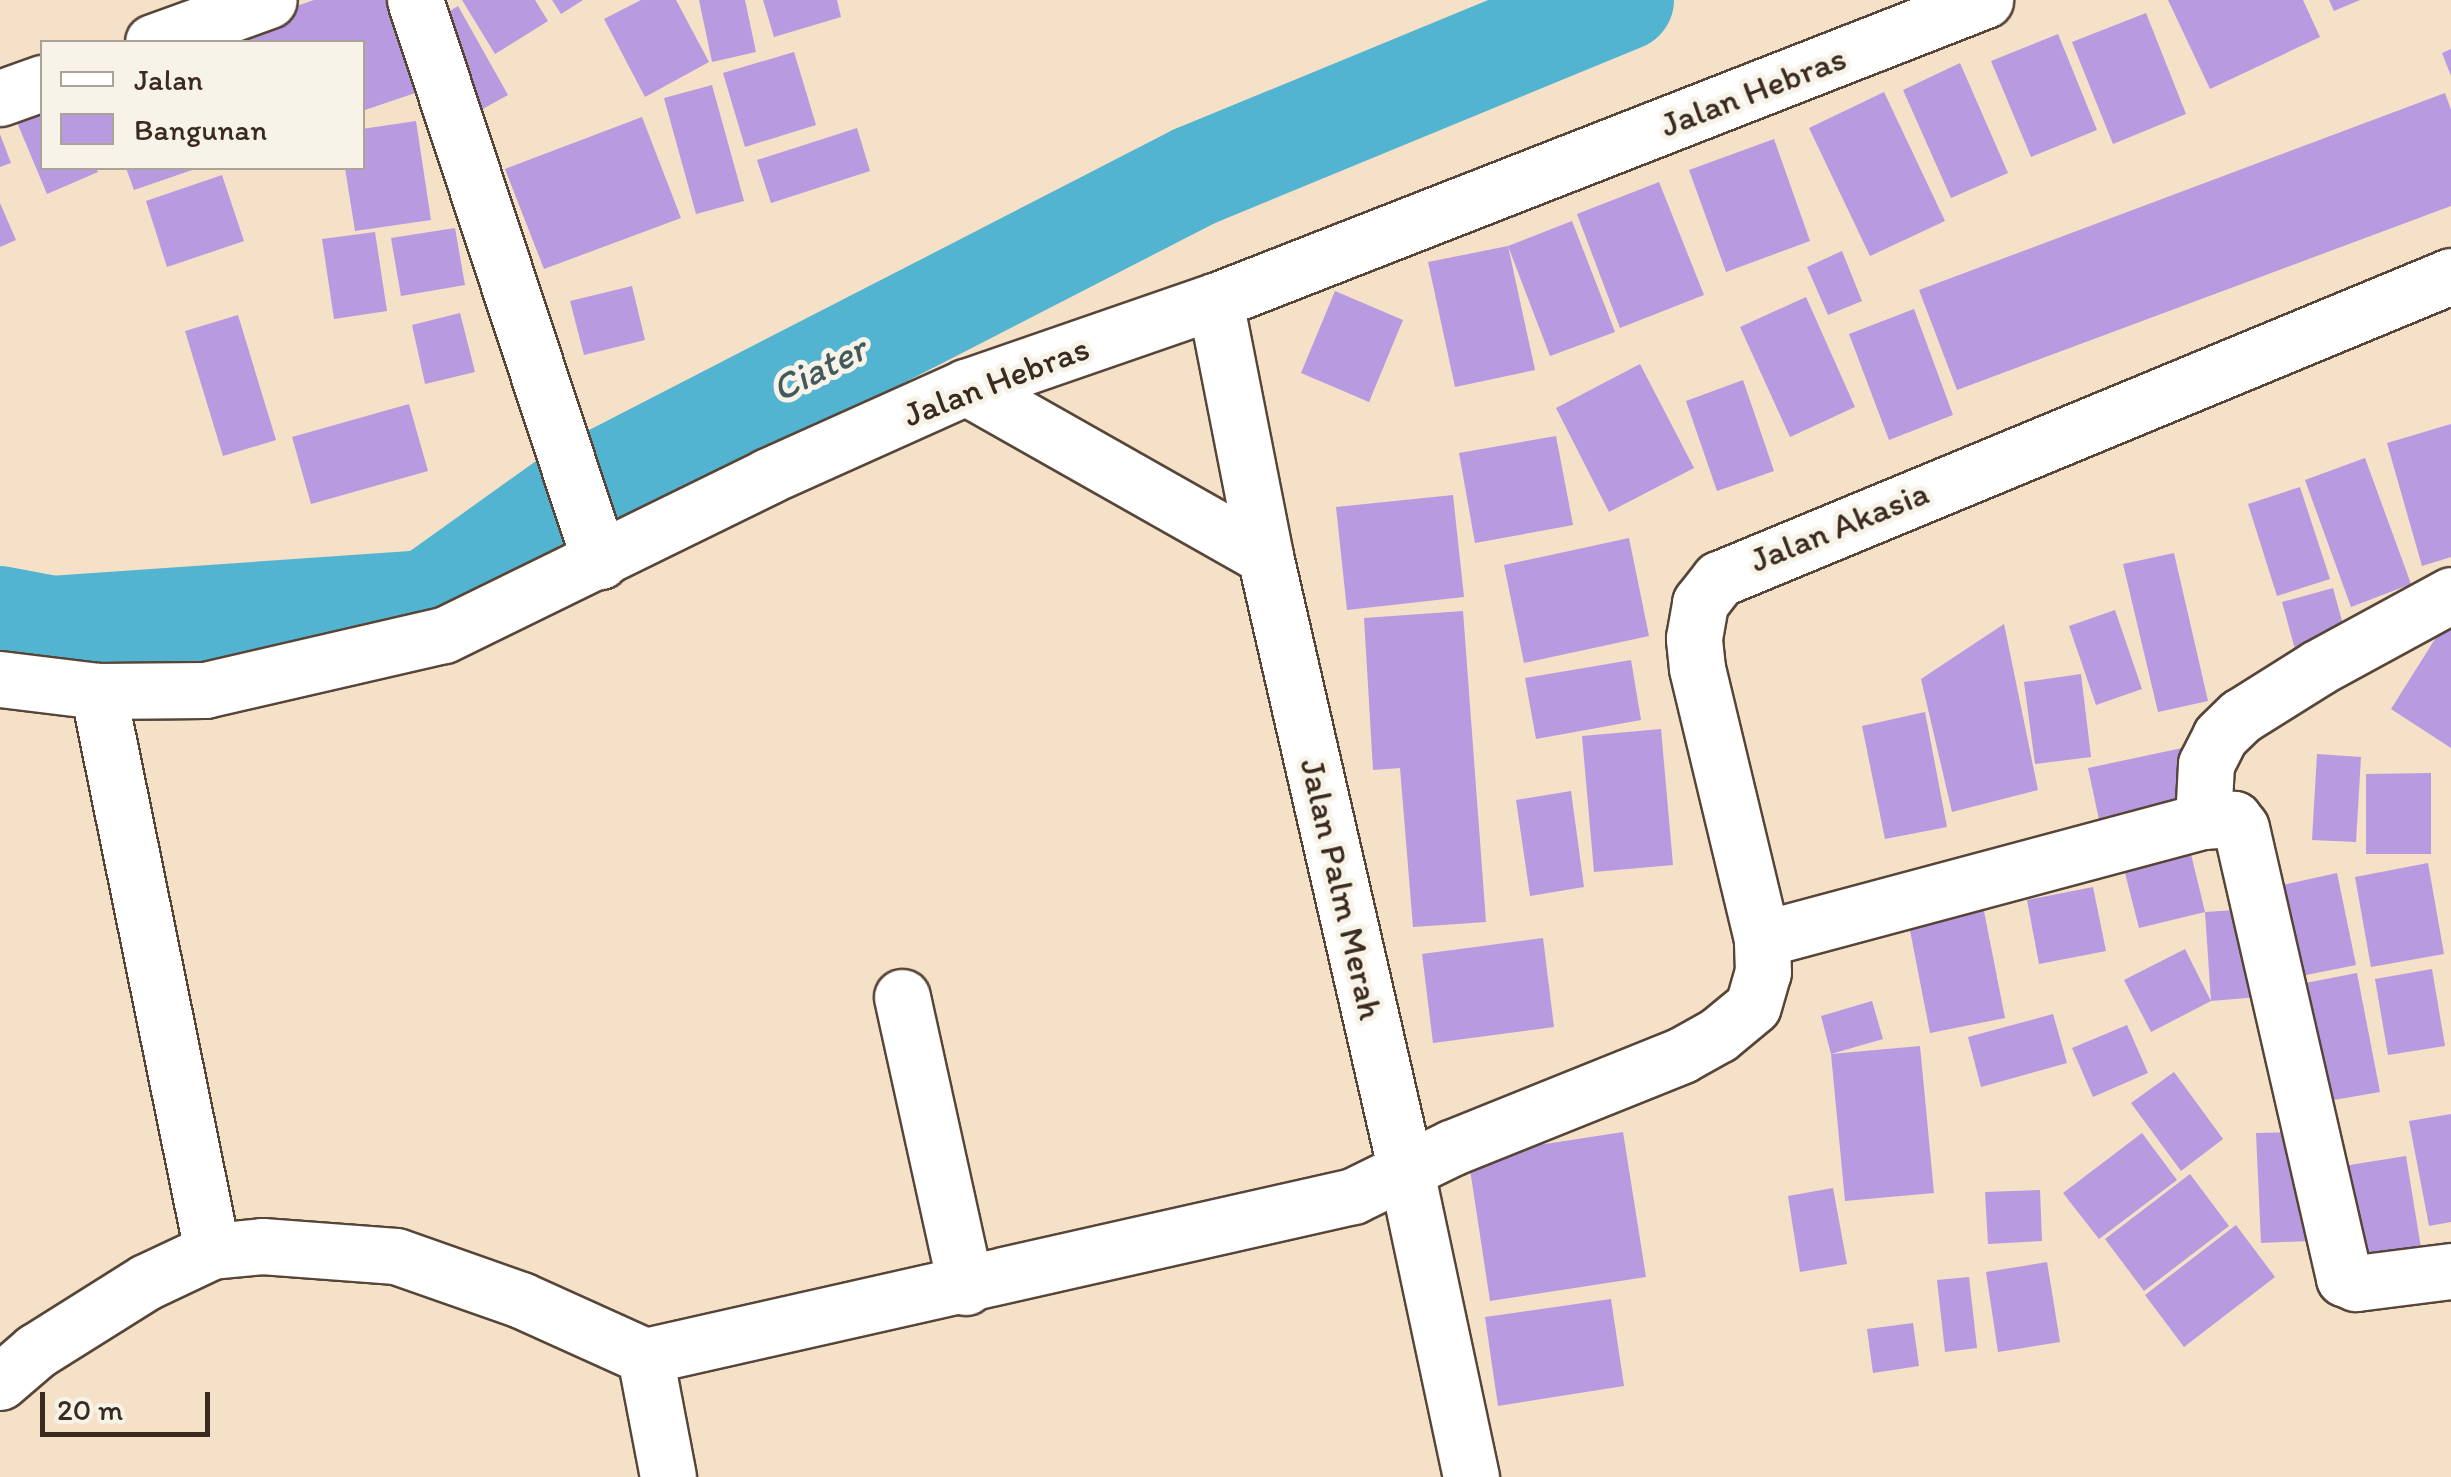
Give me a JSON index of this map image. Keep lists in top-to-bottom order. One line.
{"streets":{"street":["Jalan Hebras","Jalan Akasia","Jalan Palm Merah"]},"crossings":[["Jalan Hebras","Jalan Palm Merah"],["Jalan Akasia","Jalan Palm Merah"]],"water":["Ciater"],"legend":["Jalan","Bangunan"],"scale_bar":"20 m"}
